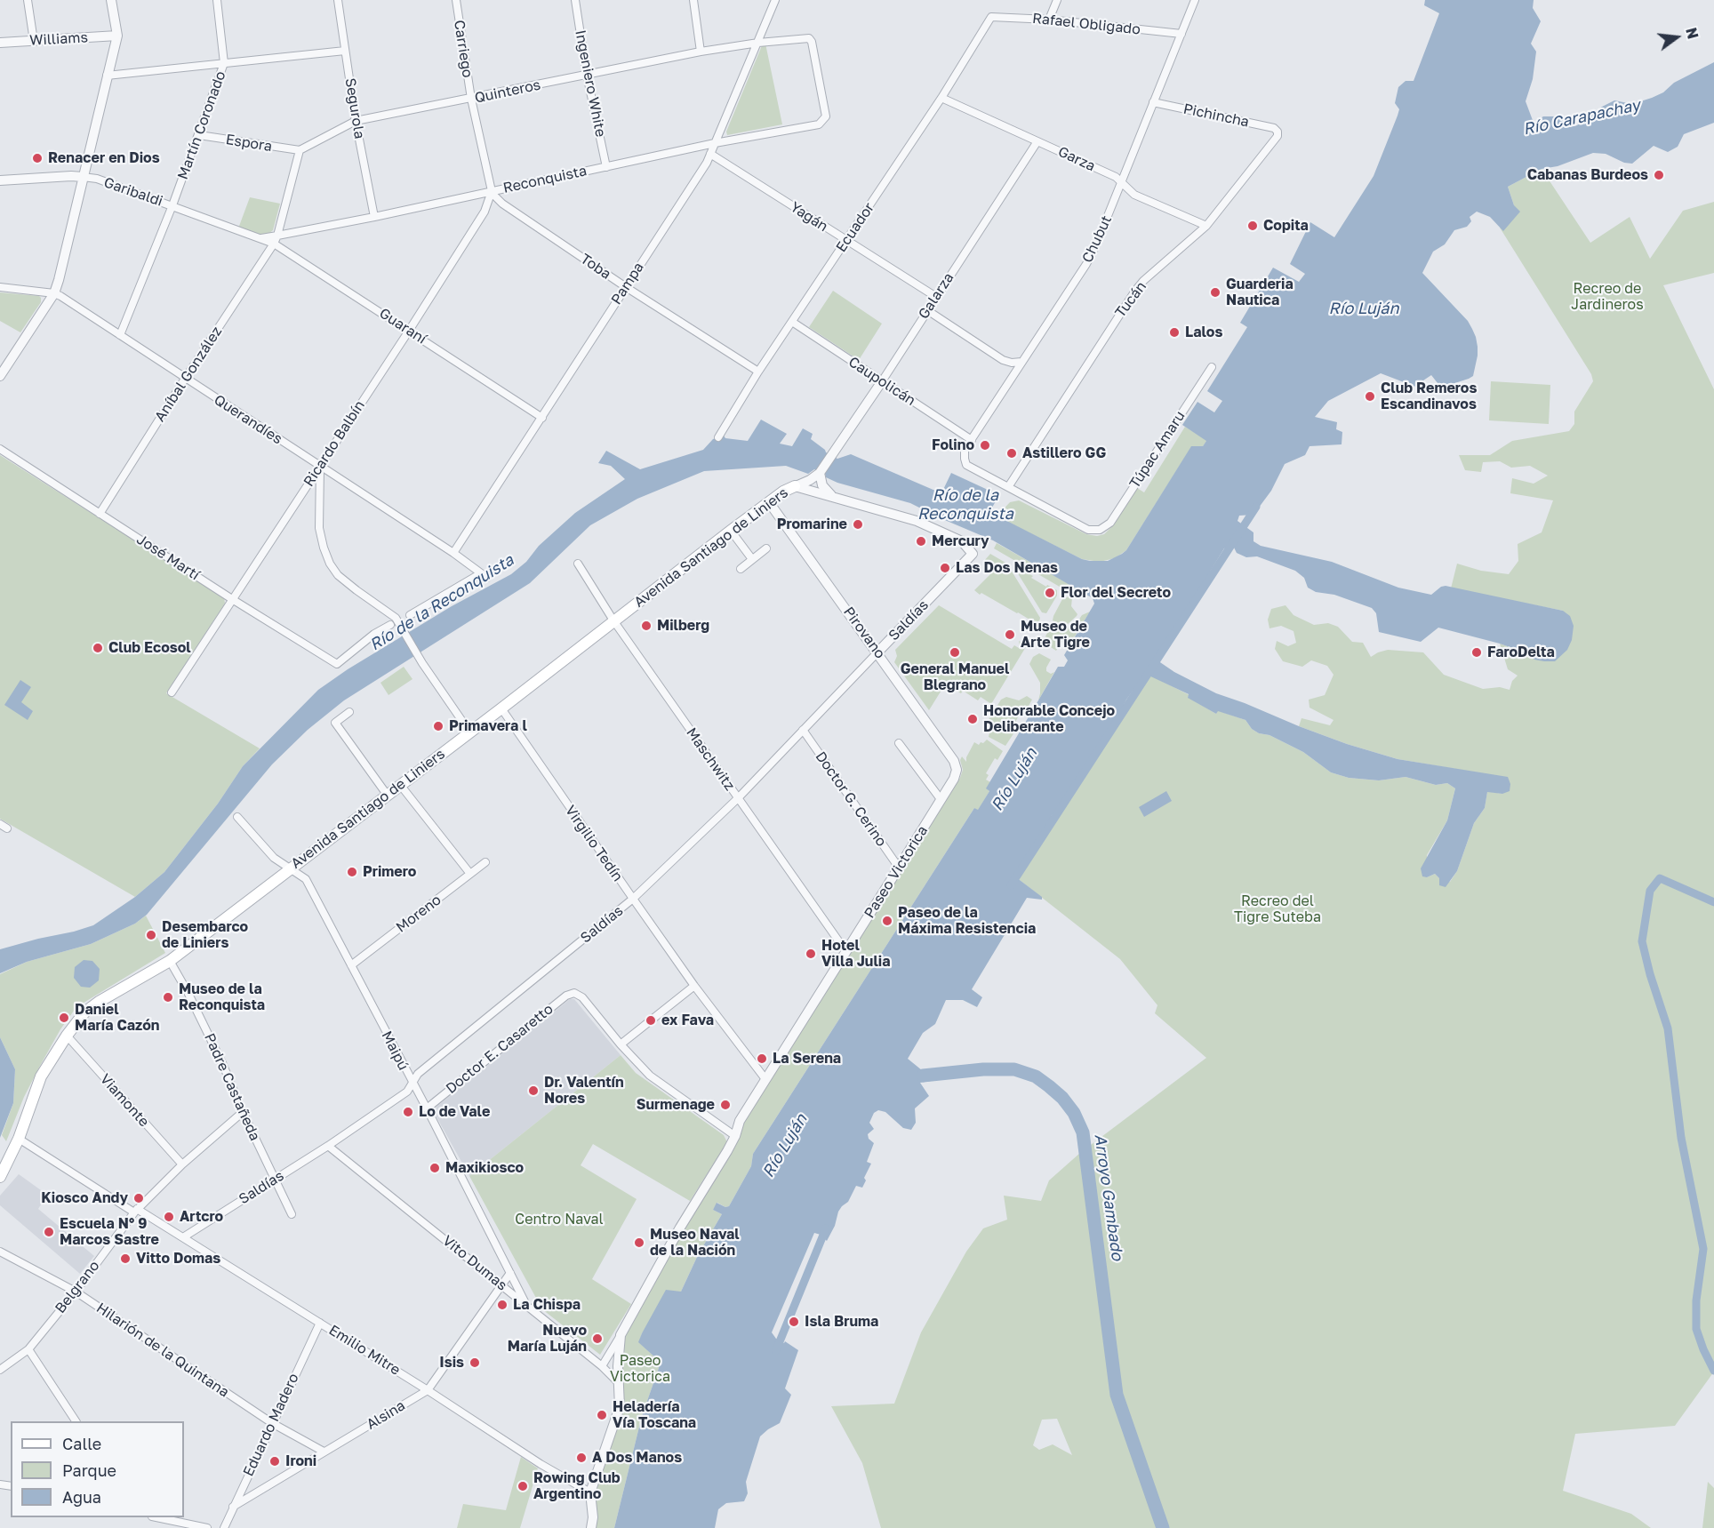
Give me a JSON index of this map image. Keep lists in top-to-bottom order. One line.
{"streets":{"main road":["Avenida Santiago de Liniers"],"street":["Rafael Obligado","Williams","Carriego","Ingeniero White","Quinteros","Segurola","Pichincha","Martín Coronado","Espora","Garza","Reconquista","Garibaldi","Yagán","Ecuador","Chubut","Toba","Pampa","Galarza","Tucán","Guaraní","Aníbal González","Caupolicán","Querandíes","Ricardo Balbín","Túpac Amaru","José Martí","Saldías","Pirovano","Maschwitz","Doctor G. Cerino","Virgilio Tedín","Paseo Victorica","Moreno","Doctor E. Casaretto","Maipú","Padre Castañeda","Viamonte","Vito Dumas","Belgrano","Hilarión de la Quintana","Emilio Mitre","Alsina","Eduardo Madero"]},"crossings":[["Rafael Obligado","Ecuador"],["Rafael Obligado","Chubut"],["Carriego","Quinteros"],["Carriego","Reconquista"],["Carriego","Toba"],["Carriego","Ricardo Balbín"],["Ingeniero White","Quinteros"],["Ingeniero White","Reconquista"],["Quinteros","Segurola"],["Quinteros","Espora"],["Quinteros","Reconquista"],["Quinteros","Pampa"],["Segurola","Reconquista"],["Pichincha","Chubut"],["Pichincha","Tucán"],["Martín Coronado","Espora"],["Martín Coronado","Garibaldi"],["Martín Coronado","Querandíes"],["Garza","Ecuador"],["Garza","Chubut"],["Garza","Galarza"],["Garza","Tucán"],["Reconquista","Garibaldi"],["Reconquista","Toba"],["Reconquista","Pampa"],["Reconquista","Guaraní"],["Reconquista","Aníbal González"],["Reconquista","Ricardo Balbín"],["Garibaldi","Guaraní"],["Yagán","Ecuador"],["Yagán","Pampa"],["Yagán","Galarza"],["Ecuador","Toba"],["Ecuador","Caupolicán"],["Chubut","Tucán"],["Chubut","Caupolicán"],["Chubut","Túpac Amaru"],["Toba","Pampa"],["Toba","Ricardo Balbín"],["Pampa","Guaraní"],["Pampa","Querandíes"],["Galarza","Caupolicán"],["Galarza","Avenida Santiago de Liniers"],["Tucán","Túpac Amaru"],["Guaraní","Aníbal González"],["Guaraní","Ricardo Balbín"],["Aníbal González","Querandíes"],["Aníbal González","José Martí"],["Querandíes","Ricardo Balbín"],["Ricardo Balbín","José Martí"],["Avenida Santiago de Liniers","Saldías"],["Avenida Santiago de Liniers","Pirovano"],["Avenida Santiago de Liniers","Maschwitz"],["Avenida Santiago de Liniers","Virgilio Tedín"],["Avenida Santiago de Liniers","Maipú"],["Avenida Santiago de Liniers","Padre Castañeda"],["Avenida Santiago de Liniers","Viamonte"],["Avenida Santiago de Liniers","Emilio Mitre"],["Saldías","Pirovano"],["Saldías","Maschwitz"],["Saldías","Doctor G. Cerino"],["Saldías","Virgilio Tedín"],["Saldías","Maipú"],["Saldías","Padre Castañeda"],["Saldías","Vito Dumas"],["Saldías","Emilio Mitre"],["Pirovano","Paseo Victorica"],["Maschwitz","Paseo Victorica"],["Doctor G. Cerino","Paseo Victorica"],["Virgilio Tedín","Paseo Victorica"],["Paseo Victorica","Vito Dumas"],["Paseo Victorica","Emilio Mitre"],["Moreno","Maipú"],["Doctor E. Casaretto","Maipú"],["Maipú","Vito Dumas"],["Maipú","Alsina"],["Padre Castañeda","Belgrano"],["Viamonte","Belgrano"],["Vito Dumas","Alsina"],["Belgrano","Hilarión de la Quintana"],["Belgrano","Emilio Mitre"],["Hilarión de la Quintana","Alsina"],["Hilarión de la Quintana","Eduardo Madero"],["Emilio Mitre","Alsina"],["Emilio Mitre","Eduardo Madero"],["Alsina","Eduardo Madero"]],"water":["Río Carapachay","Río Luján","Río de la Reconquista","Arroyo Gambado"],"parks":["Recreo de Jardineros","Recreo del Tigre Suteba","Centro Naval","Paseo Victorica"],"places":["Renacer en Dios","Cabanas Burdeos","Copita","Guarderia Nautica","Lalos","Club Remeros Escandinavos","Folino","Astillero GG","Promarine","Mercury","Las Dos Nenas","Flor del Secreto","Milberg","Museo de Arte Tigre","Club Ecosol","General Manuel Blegrano","FaroDelta","Honorable Concejo Deliberante","Primavera l","Primero","Paseo de la Máxima Resistencia","Desembarco de Liniers","Hotel Villa Julia","Museo de la Reconquista","Daniel María Cazón","ex Fava","La Serena","Dr. Valentín Nores","Surmenage","Lo de Vale","Maxikiosco","Kiosco Andy","Artcro","Escuela N° 9 Marcos Sastre","Museo Naval de la Nación","Vitto Domas","La Chispa","Isla Bruma","Nuevo María Luján","Isis","Heladería Vía Toscana","A Dos Manos","Ironi","Rowing Club Argentino"],"legend":["Calle","Parque","Agua"],"north":"right"}
